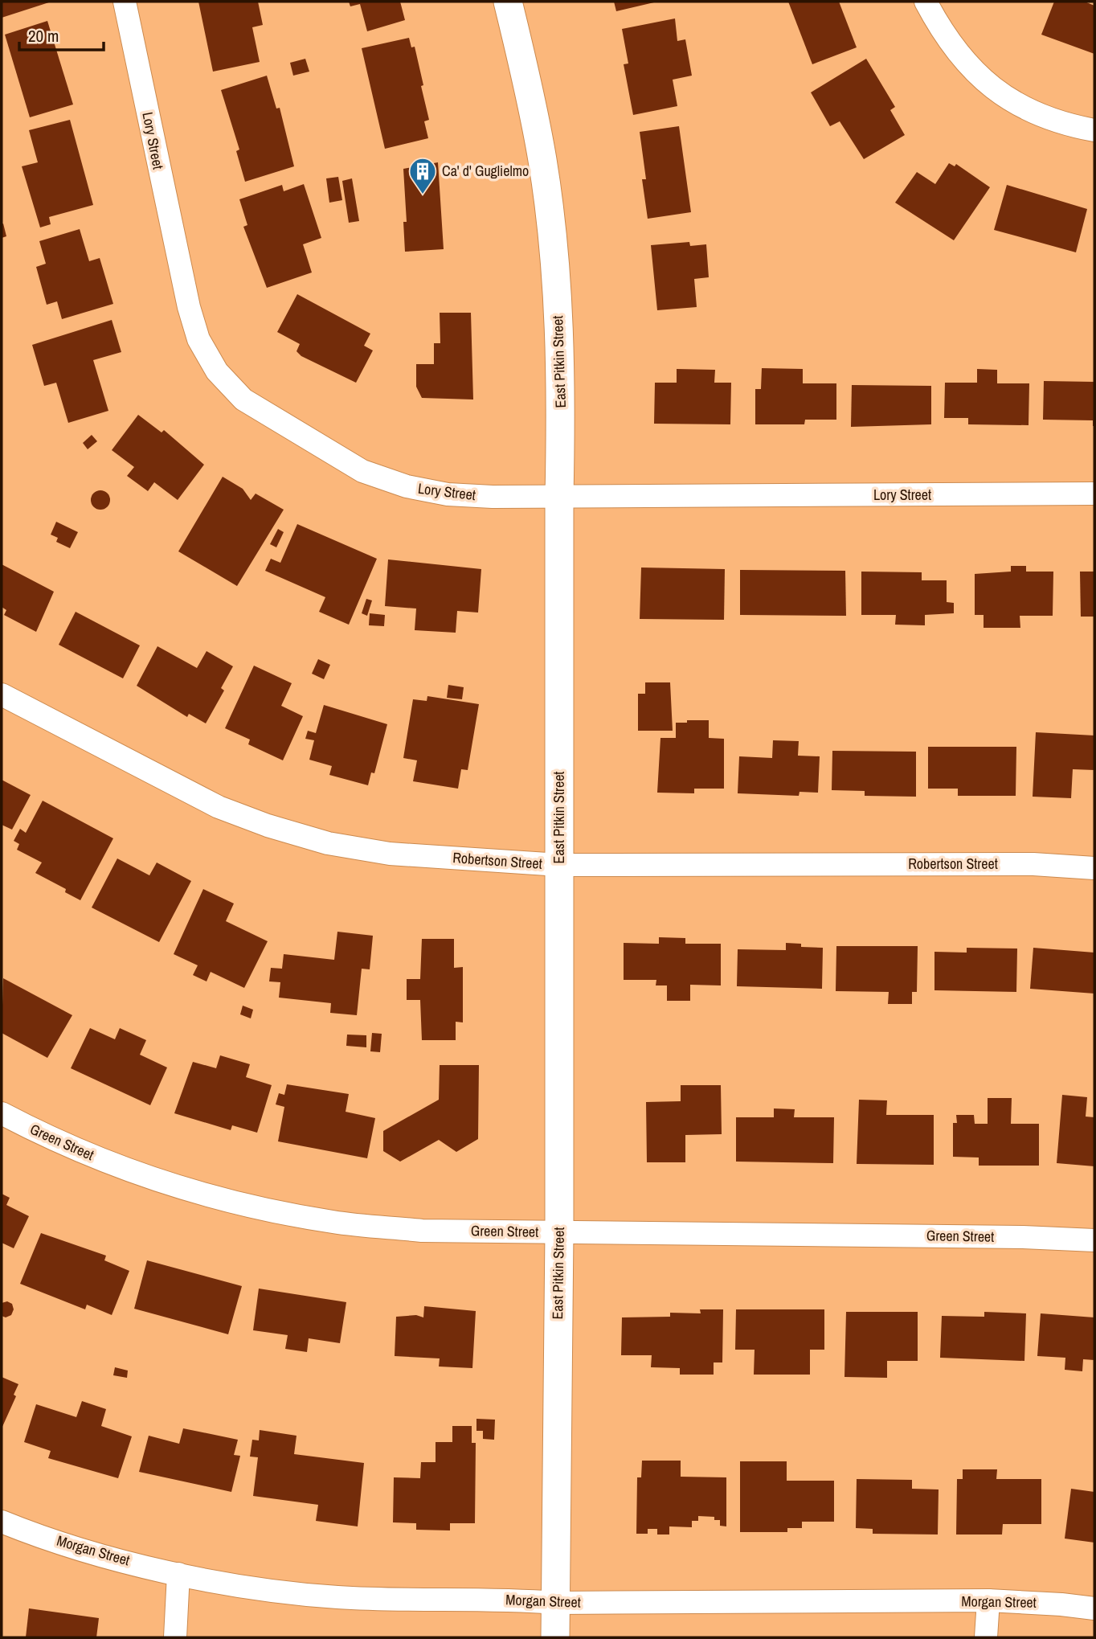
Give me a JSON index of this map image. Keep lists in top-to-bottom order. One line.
{"streets":{"street":["Lory Street","East Pitkin Street","Robertson Street","Green Street","Morgan Street"]},"crossings":[["Lory Street","East Pitkin Street"],["East Pitkin Street","Robertson Street"],["East Pitkin Street","Green Street"],["East Pitkin Street","Morgan Street"]],"places":{"building":["Ca' d' Guglielmo"]},"scale_bar":"20 m"}
